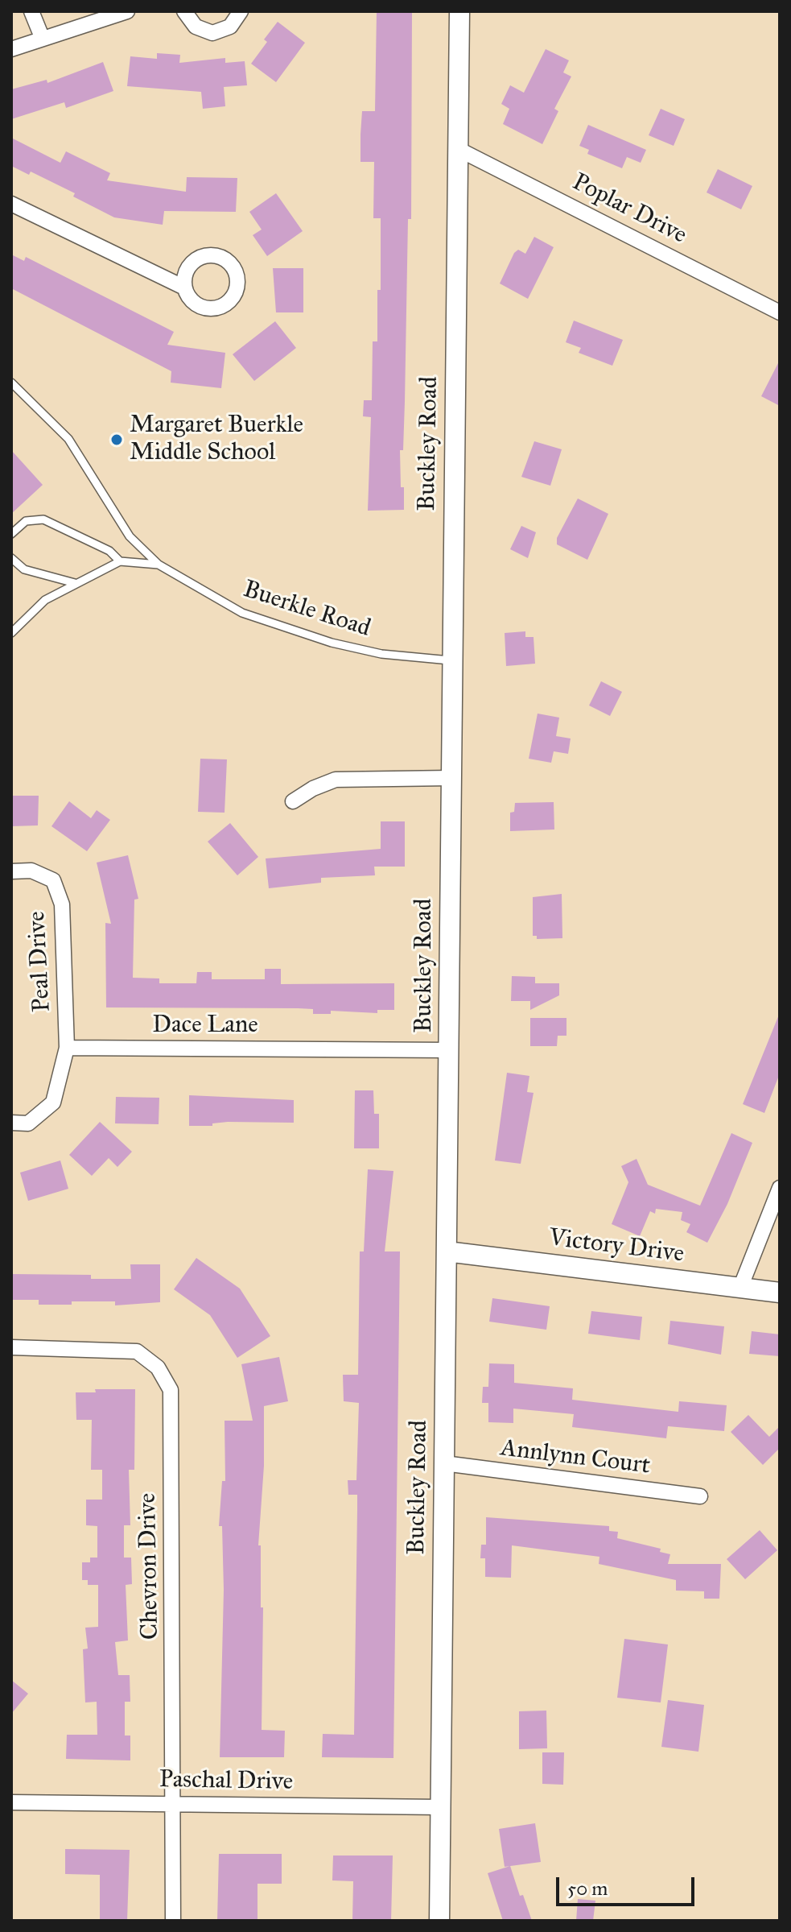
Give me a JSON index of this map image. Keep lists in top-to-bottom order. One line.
{"streets":{"street":["Poplar Drive","Buckley Road","Peal Drive","Dace Lane","Victory Drive","Annlynn Court","Chevron Drive","Paschal Drive"],"lane":["Buerkle Road"]},"crossings":[["Poplar Drive","Buckley Road"],["Buckley Road","Buerkle Road"],["Buckley Road","Dace Lane"],["Buckley Road","Victory Drive"],["Buckley Road","Annlynn Court"],["Buckley Road","Paschal Drive"],["Peal Drive","Dace Lane"],["Chevron Drive","Paschal Drive"]],"places":["Margaret Buerkle Middle School"],"scale_bar":"50 m"}
